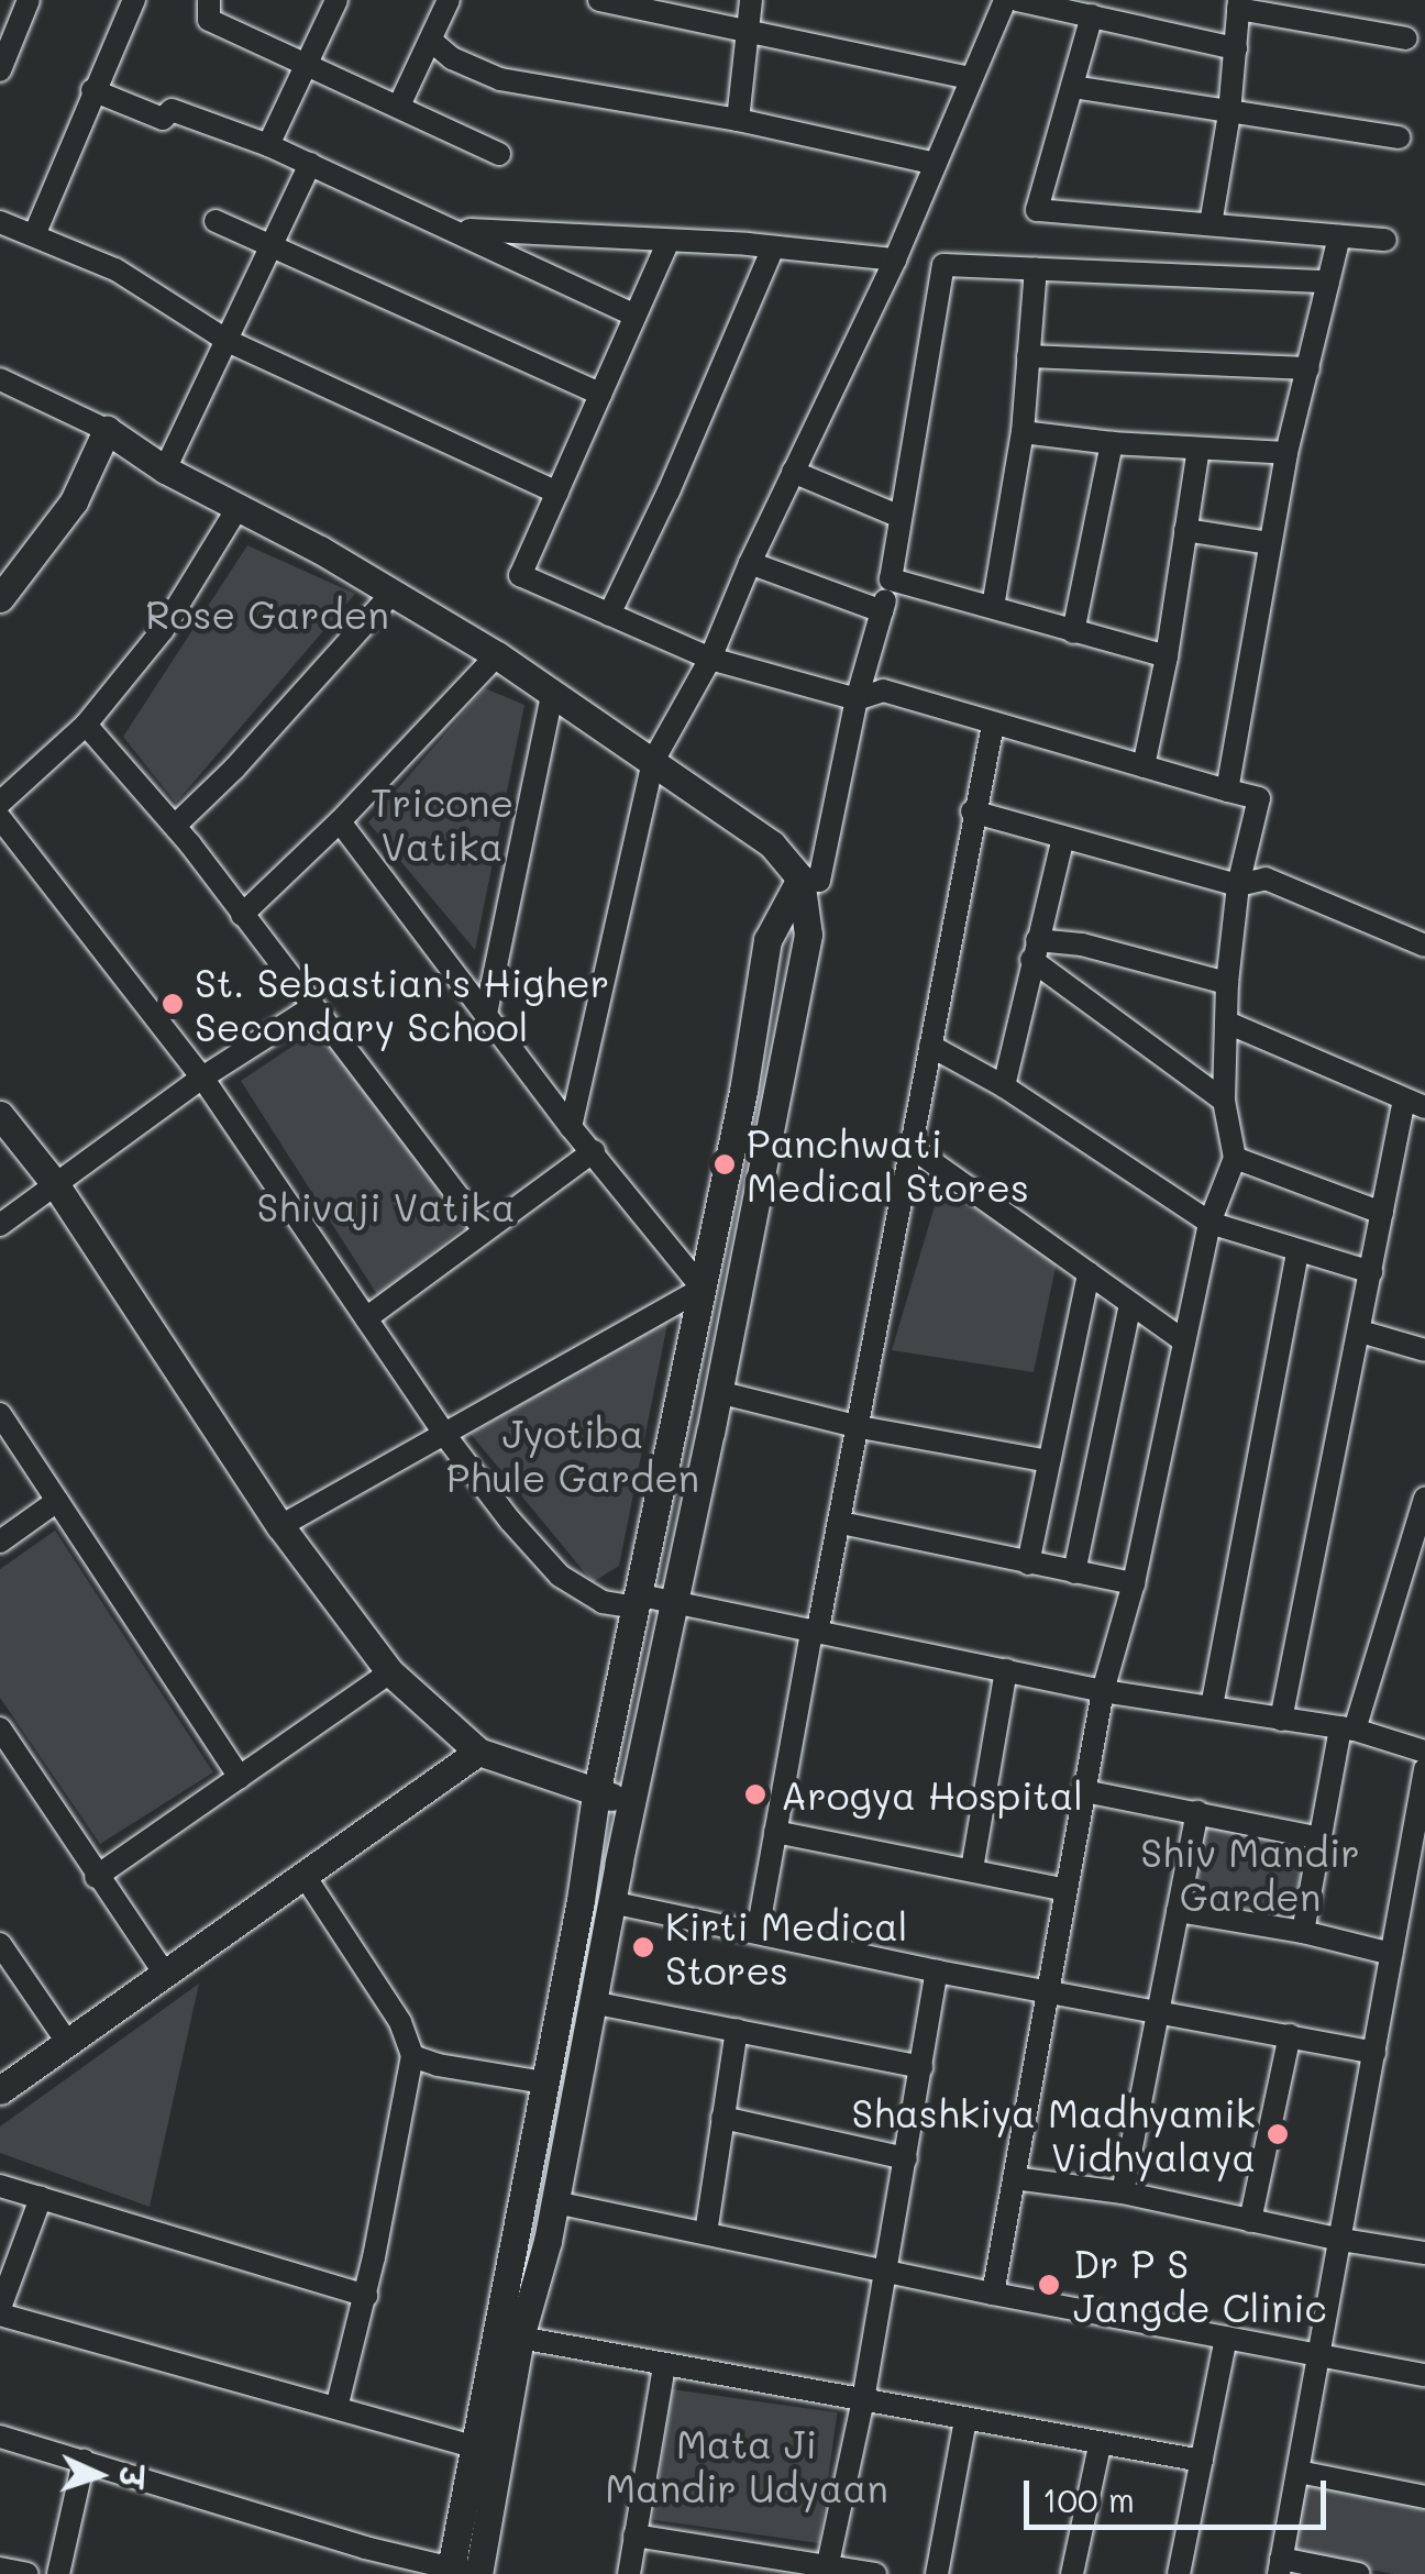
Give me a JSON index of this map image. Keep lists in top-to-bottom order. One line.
{"parks":["Rose Garden","Tricone Vatika","Shivaji Vatika","Jyotiba Phule Garden","Shiv Mandir Garden","Mata Ji Mandir Udyaan"],"places":["St. Sebastian's Higher Secondary School","Panchwati Medical Stores","Arogya Hospital","Kirti Medical Stores","Shashkiya Madhyamik Vidhyalaya","Dr P S Jangde Clinic"],"scale_bar":"100 m","north":"right"}
